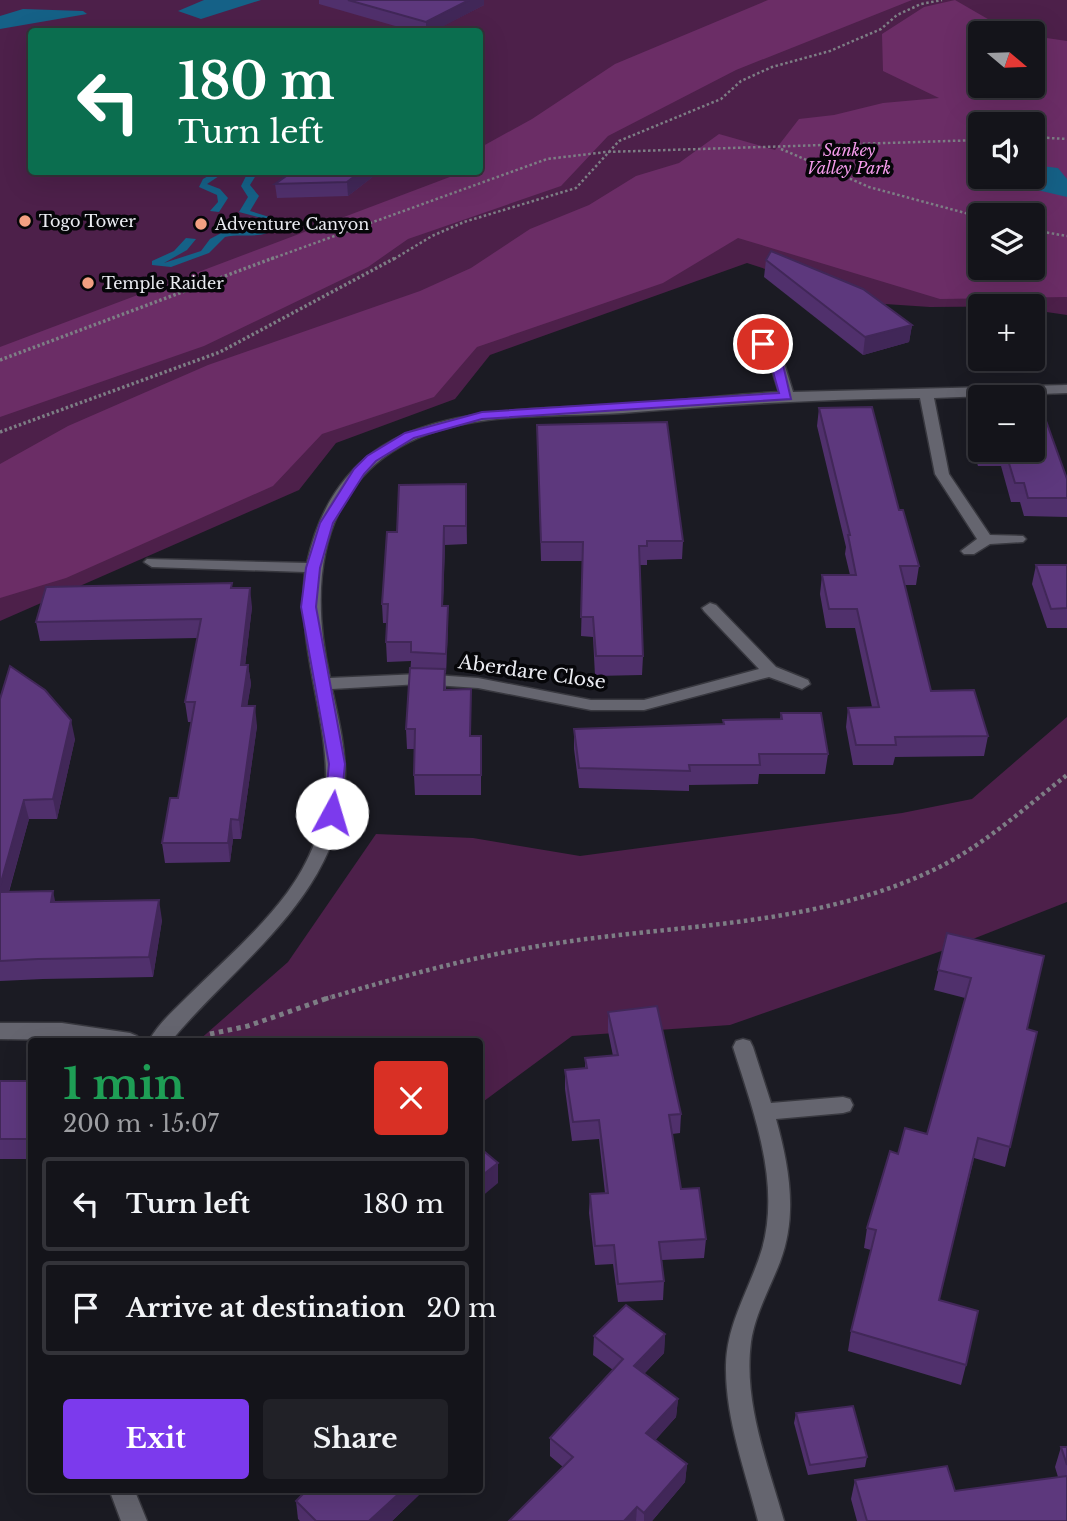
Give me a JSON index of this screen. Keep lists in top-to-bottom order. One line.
{"streets":{"street":["Aberdare Close"]},"parks":["Sankey Valley Park"],"places":["Togo Tower","Adventure Canyon","Temple Raider"],"north":"right","page":{"map_buttons":["+","−"],"turn":["180 m","Turn left"],"heading":["1 min","200 m · 15:07"],"list":[{"name":"Turn left","value":"180 m"},{"name":"Arrive at destination","value":"20 m"}],"buttons":["Exit","Share"]}}
